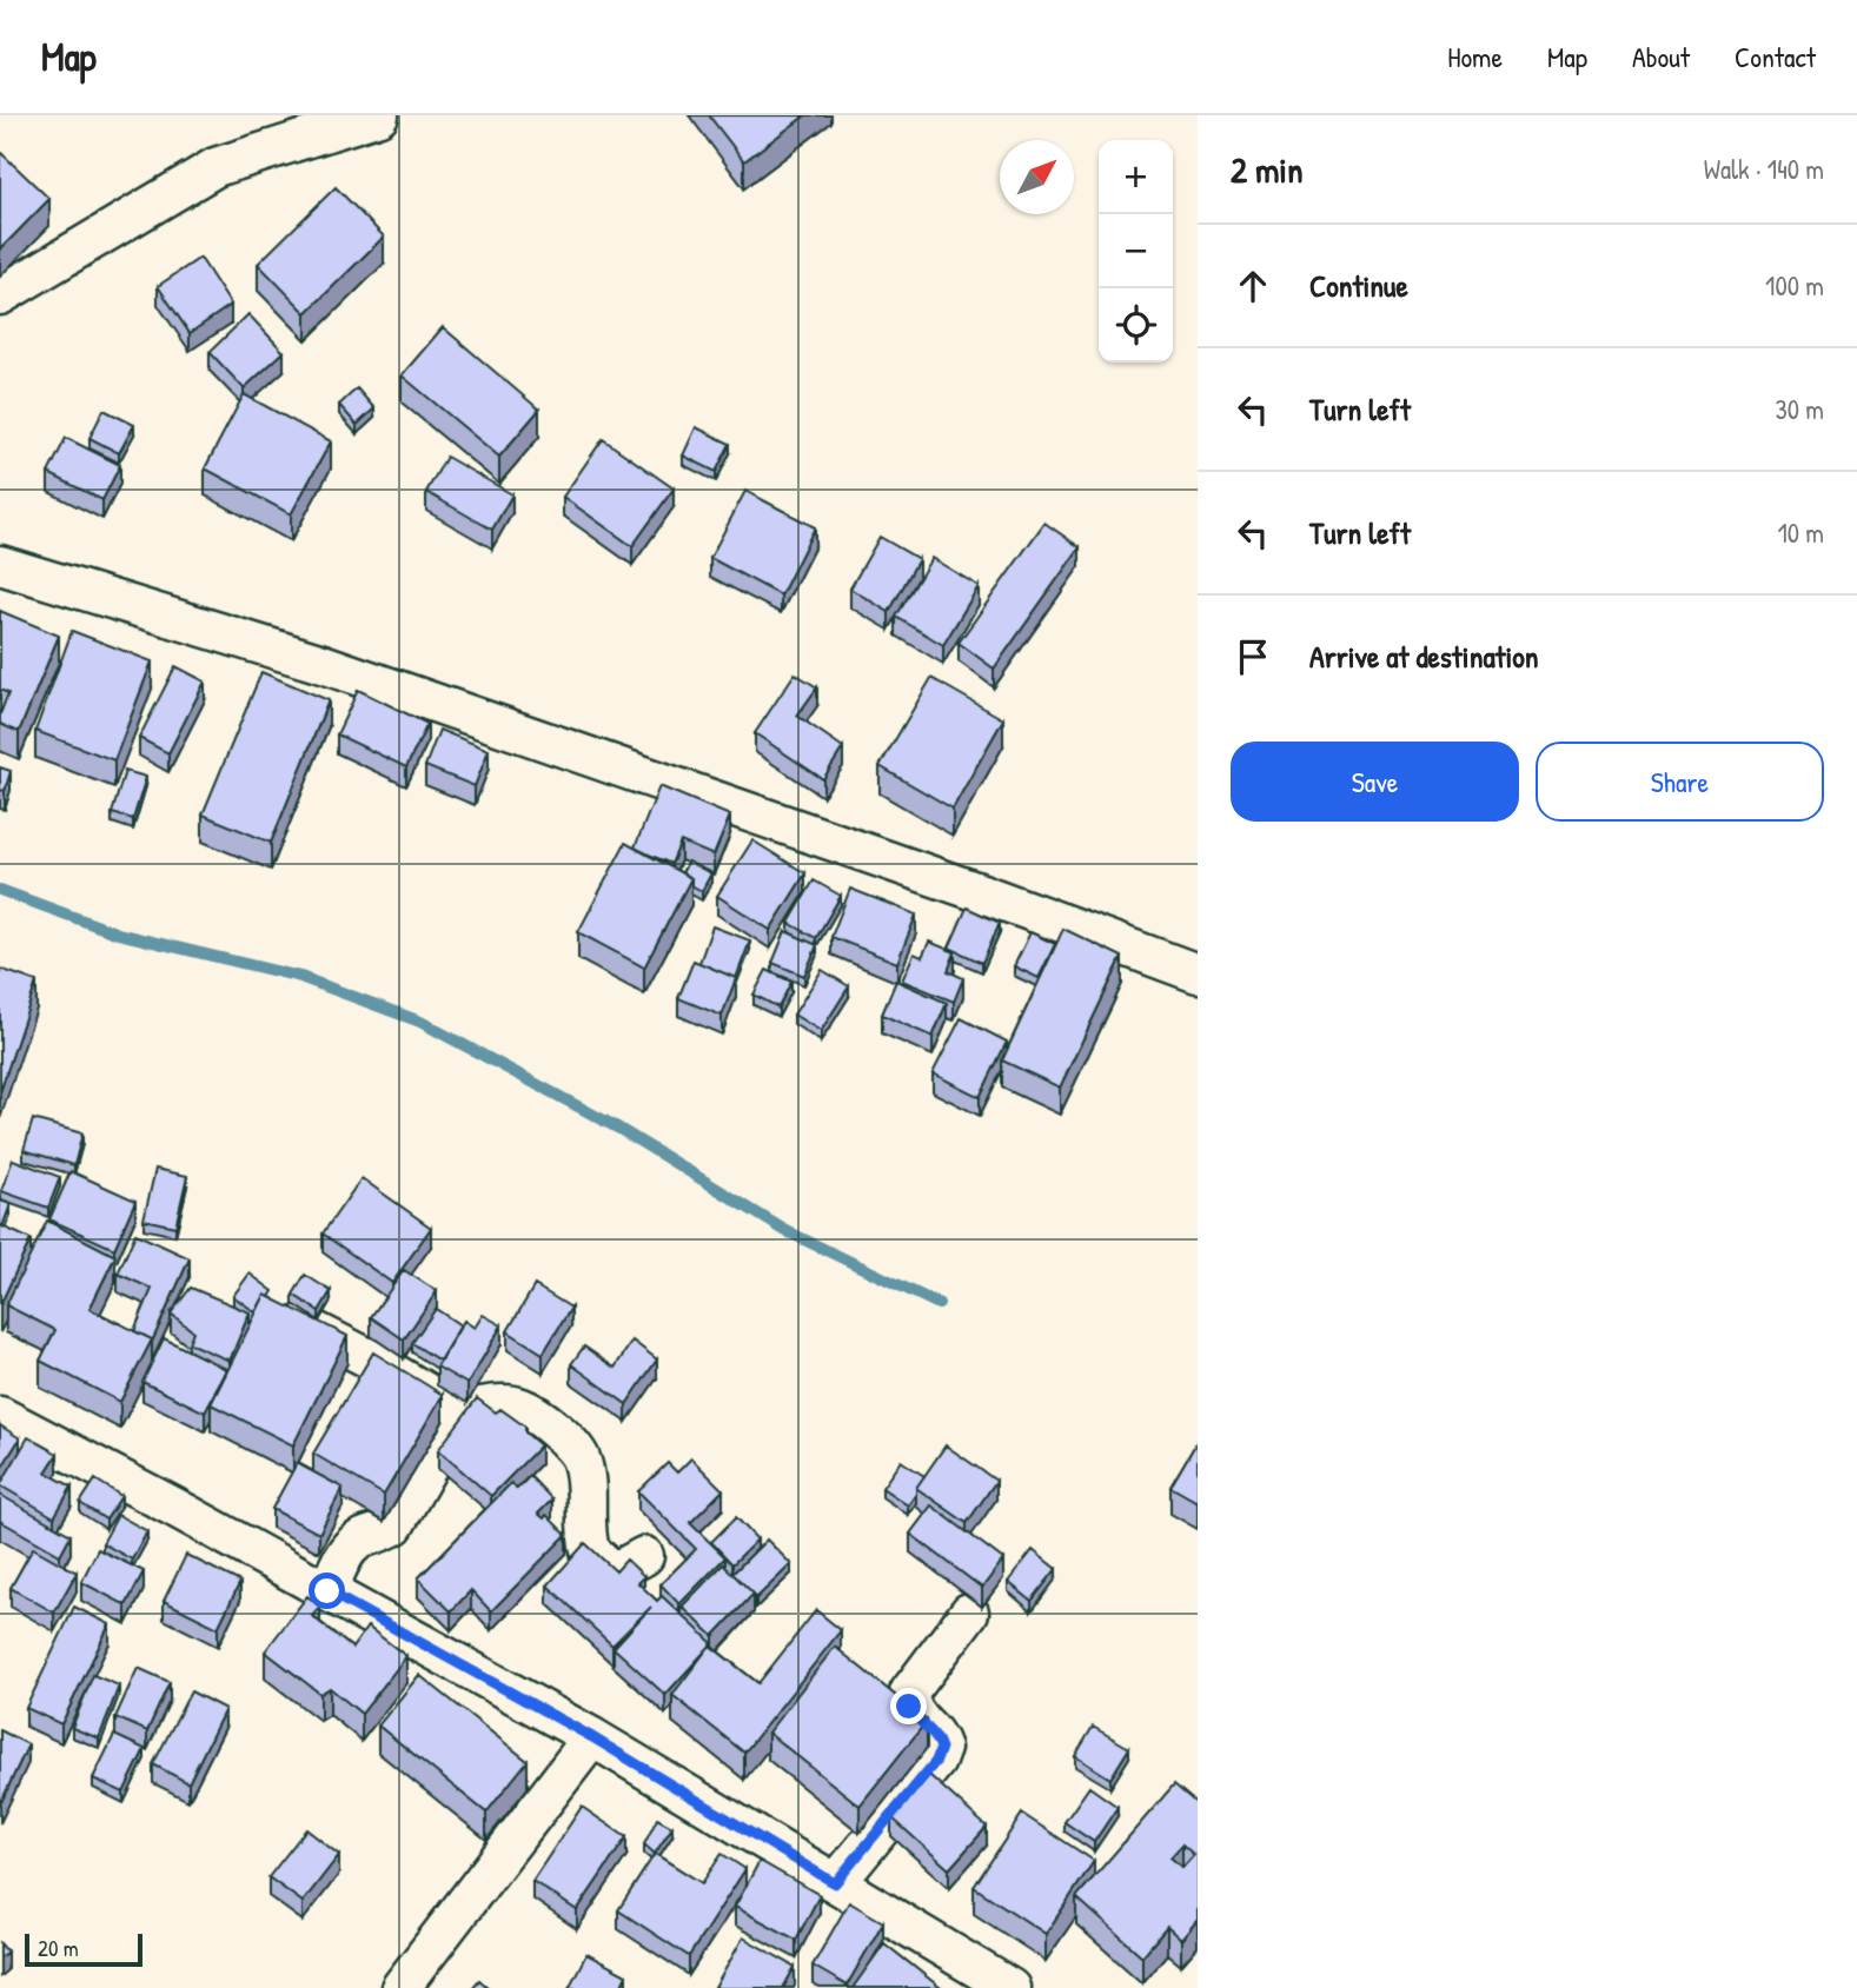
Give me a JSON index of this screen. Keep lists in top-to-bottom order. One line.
{"scale_bar":"20 m","north":"top right","page":{"header":"Map","nav":["Home","Map","About","Contact"],"heading":["2 min","Walk · 140 m"],"map_buttons":["+","−"],"list":[["Continue","100 m"],["Turn left","30 m"],["Turn left","10 m"],"Arrive at destination"],"buttons":["Save","Share"],"scale":"20 m"}}
